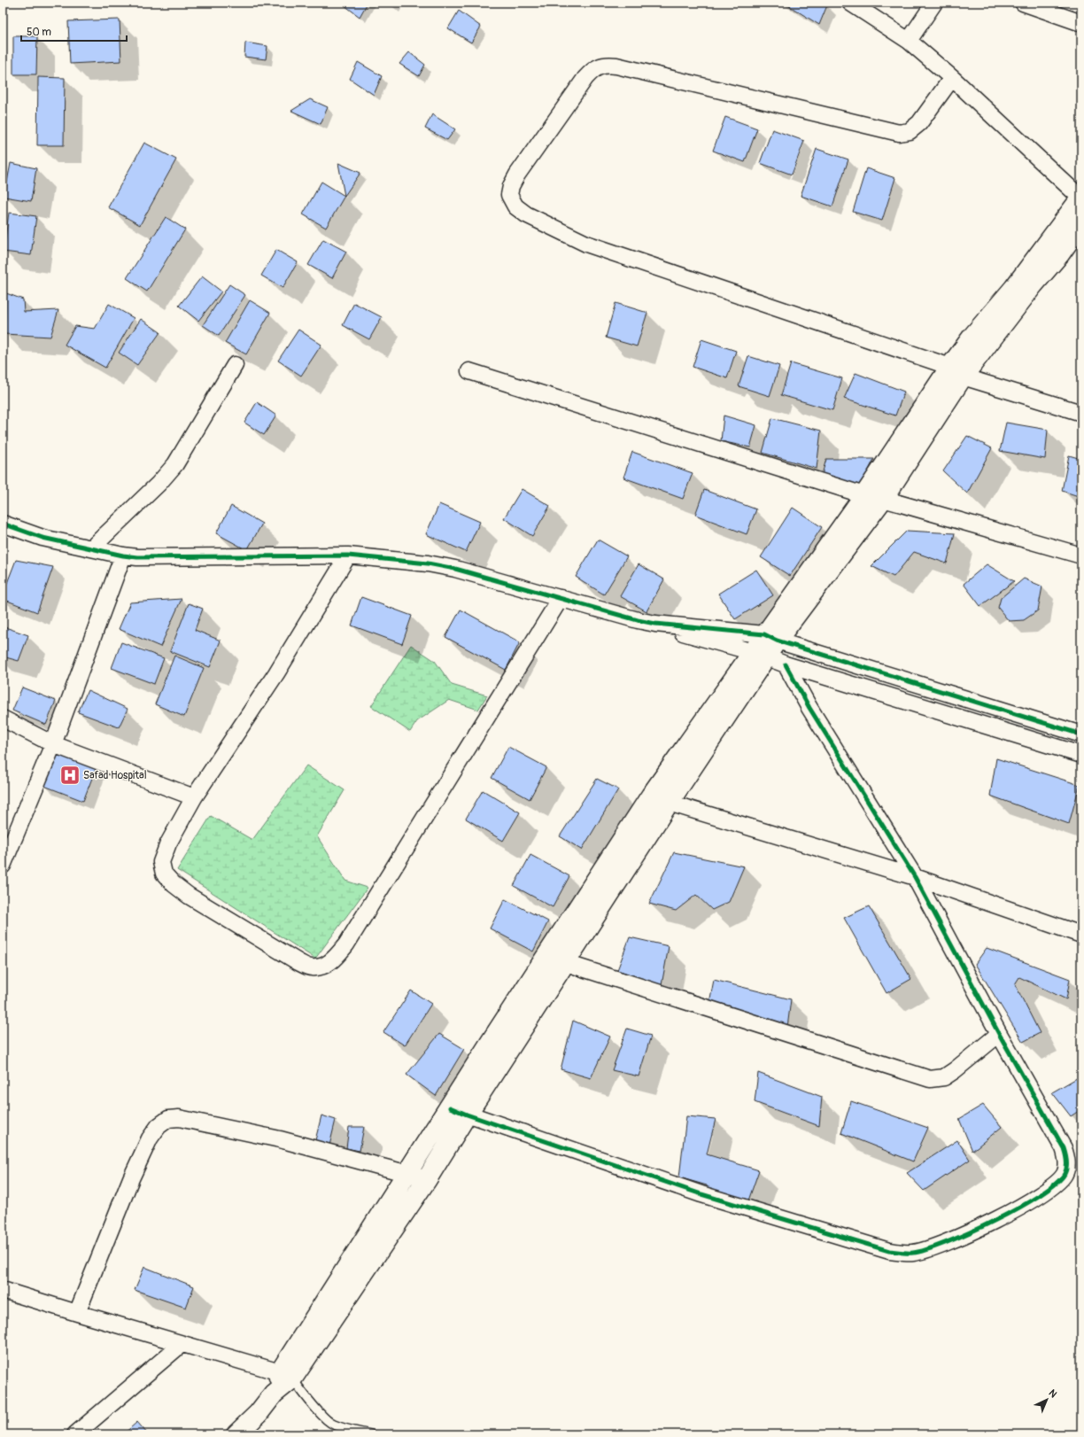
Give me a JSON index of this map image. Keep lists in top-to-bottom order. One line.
{"places":{"hospital":["Safad Hospital"]},"scale_bar":"50 m","north":"top right"}
